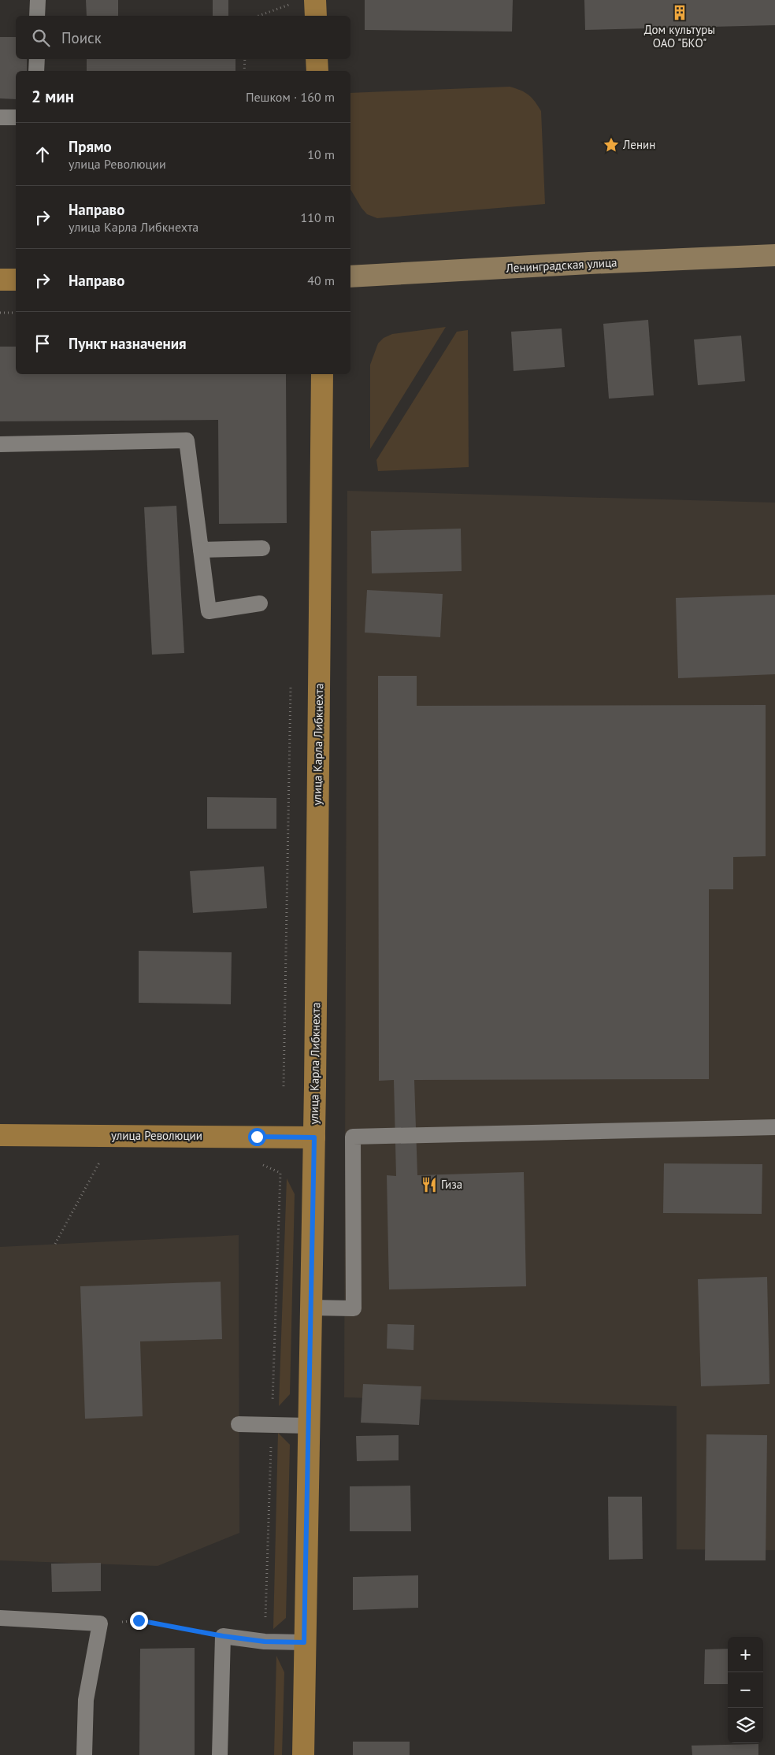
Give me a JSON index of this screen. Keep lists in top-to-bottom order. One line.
{"streets":{"main road":["улица Карла Либкнехта","улица Революции"],"street":["Ленинградская улица"]},"crossings":[["улица Карла Либкнехта","улица Революции"]],"places":{"building":["Дом культуры ОАО \"БКО\""],"place":["Ленин"],"restaurant":["Гиза"]},"page":{"search":"Поиск","heading":["2 мин","Пешком · 160 m"],"list":[["Прямо","улица Революции","10 m"],["Направо","улица Карла Либкнехта","110 m"],["Направо","40 m"],"Пункт назначения"],"map_buttons":["+","−"]}}
